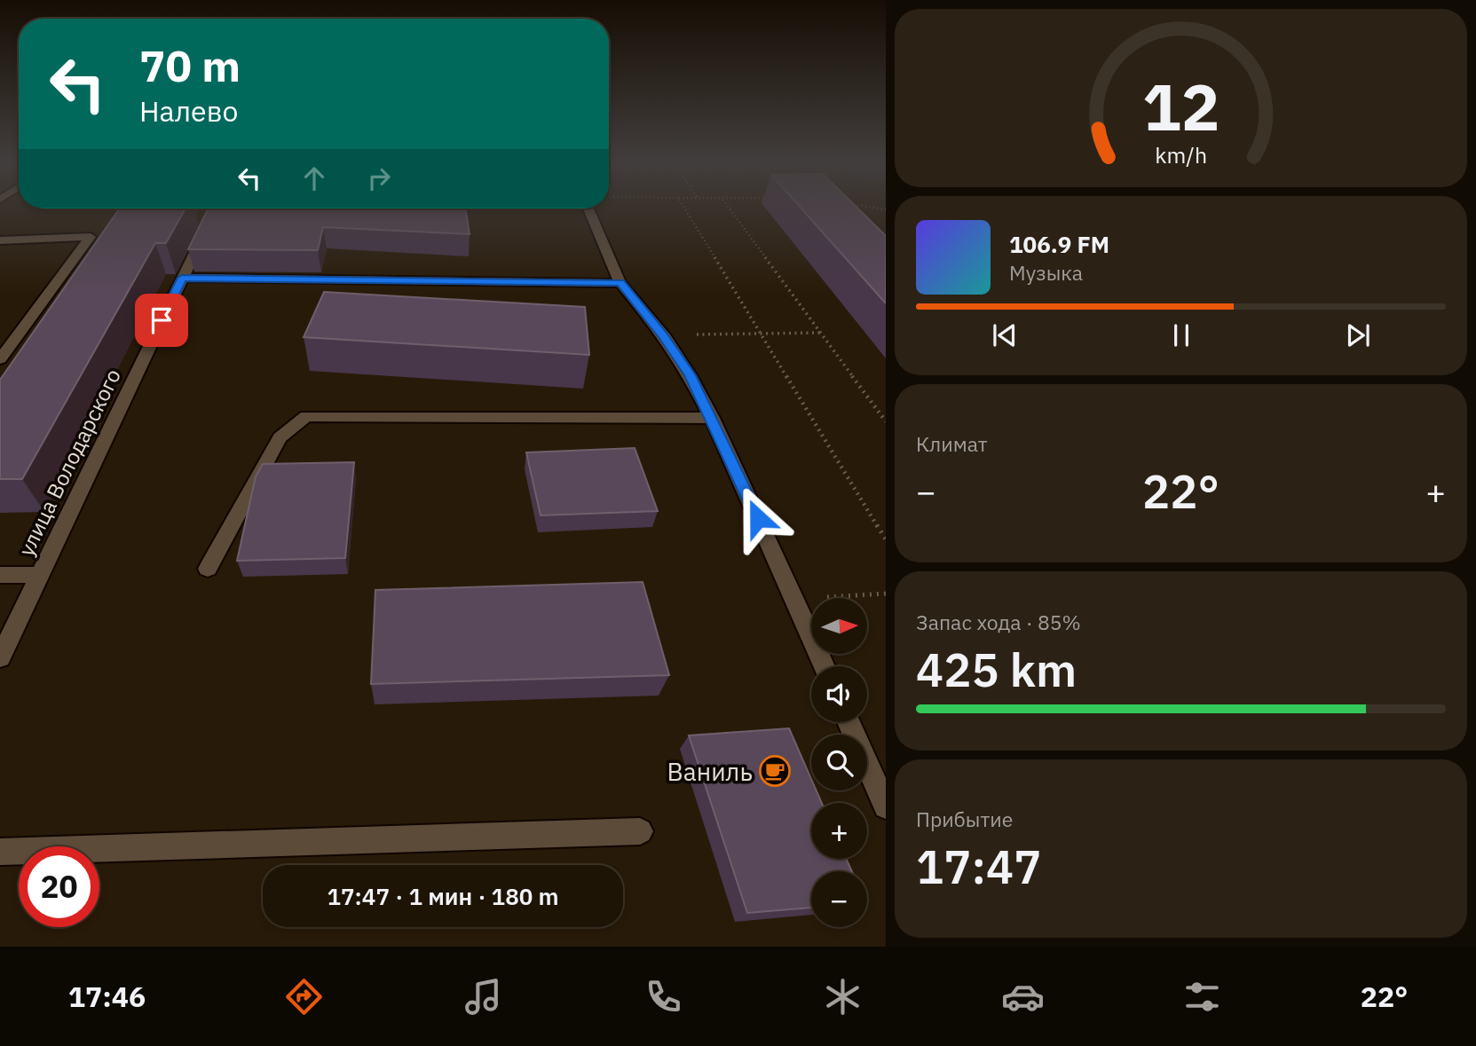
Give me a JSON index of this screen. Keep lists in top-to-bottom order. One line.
{"streets":{"lane":["улица Володарского"]},"places":{"cafe":["Ваниль"]},"north":"right","page":{"turn":["70 m","Налево"],"song":["106.9 FM","Музыка"],"tile":["Климат",["Запас хода · 85%","425 km"],["Прибытие","17:47"]],"heat":["−","22°","+"],"map_buttons":["+","−"],"limit":"20","trip":"17:47 · 1 мин · 180 m","tabs":["17:46","22°"],"gauge":["12","km/h"]}}
